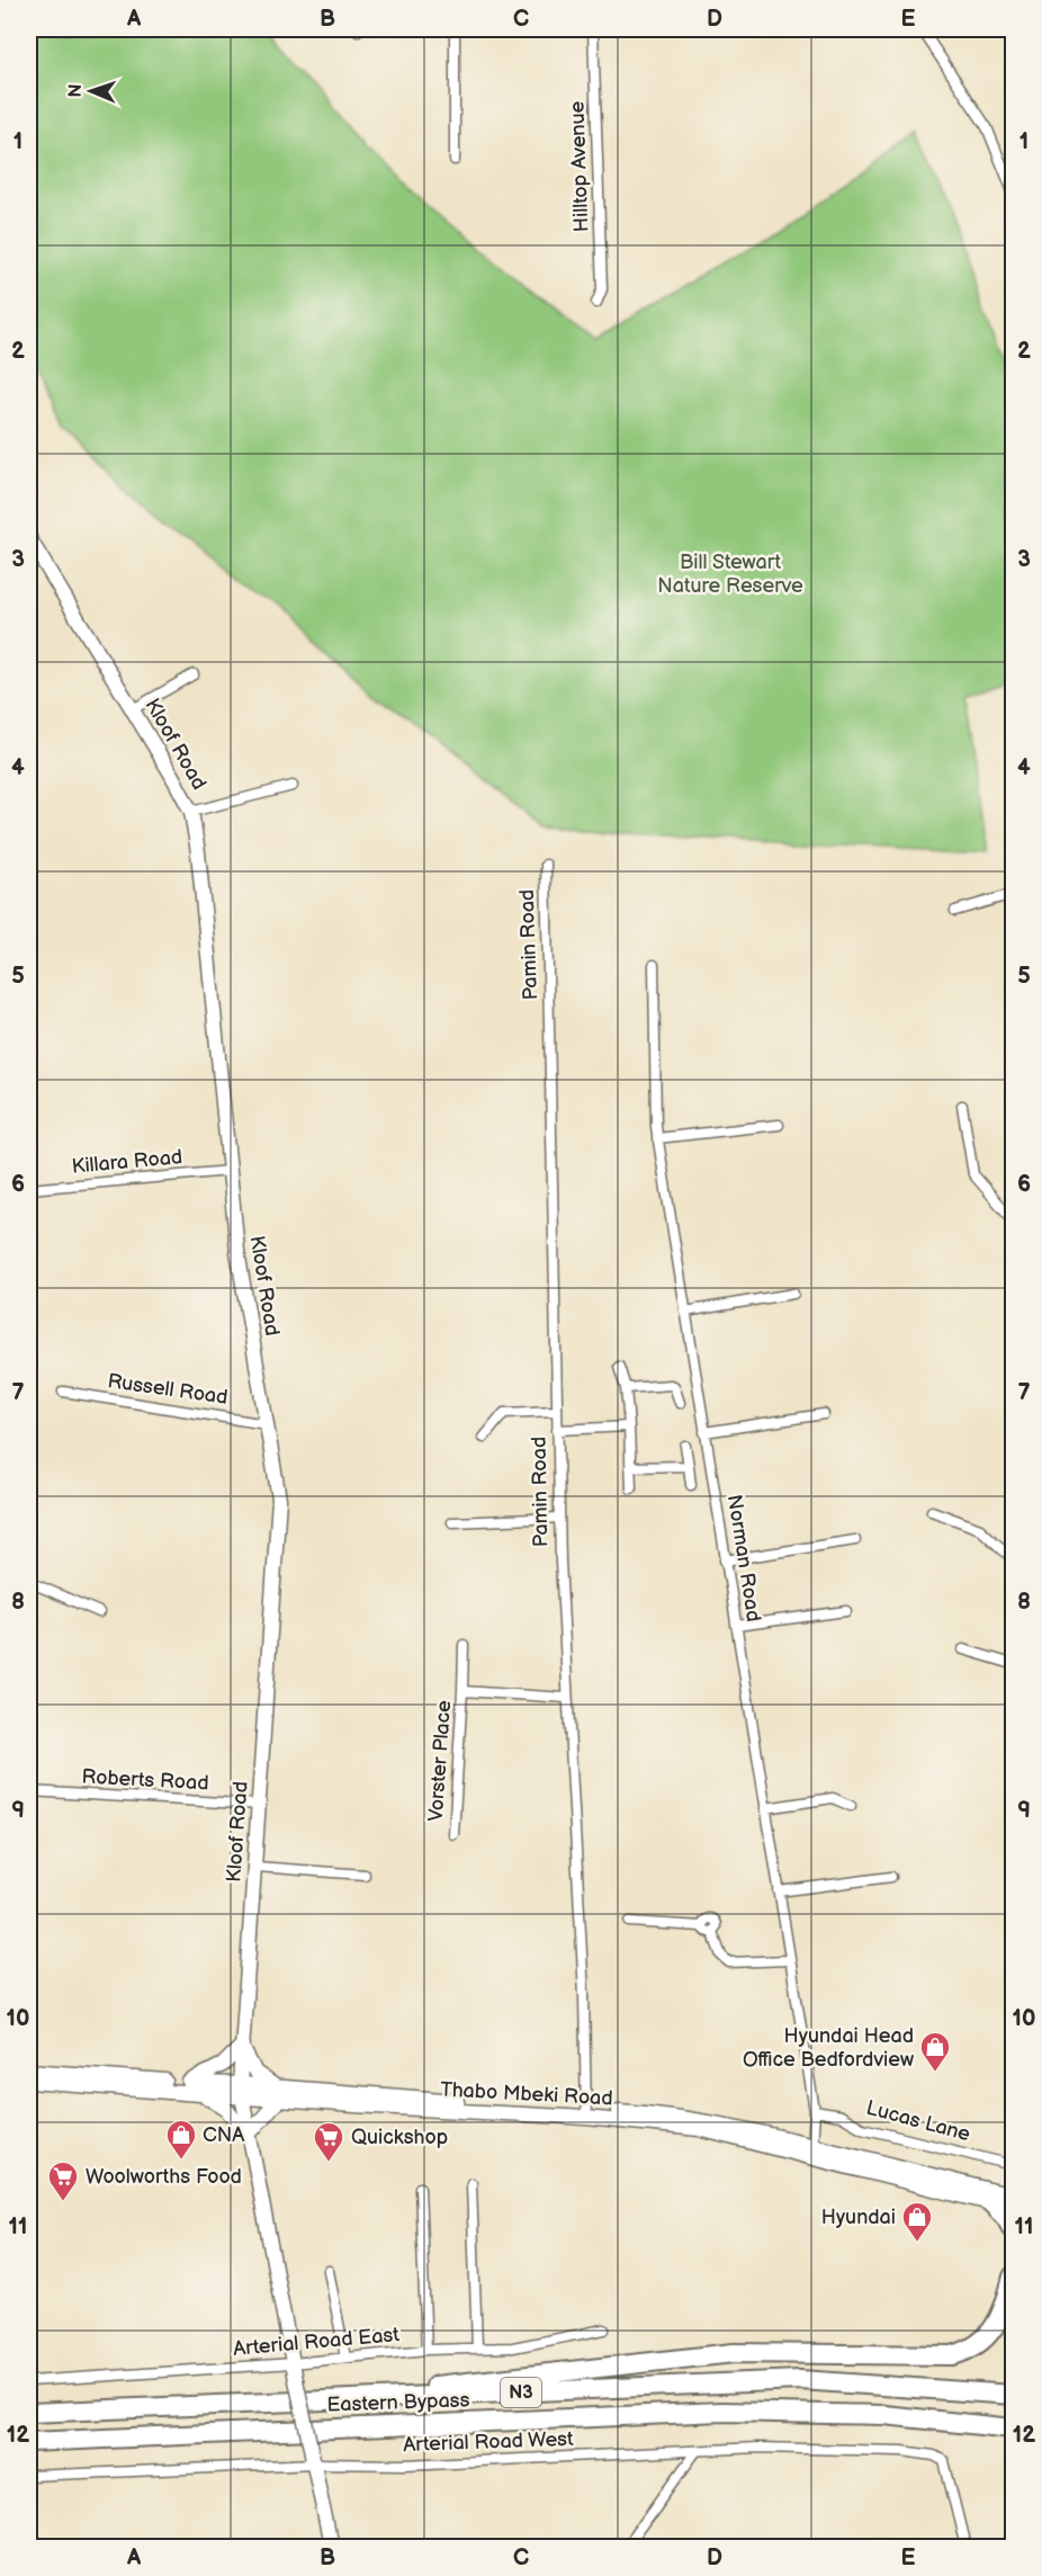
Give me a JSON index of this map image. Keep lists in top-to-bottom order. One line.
{"streets":{"highway":["N3","Eastern Bypass"],"main road":["Kloof Road","Thabo Mbeki Road"],"street":["Hilltop Avenue","Pamin Road","Killara Road","Russell Road","Norman Road","Vorster Place","Roberts Road","Lucas Lane","Arterial Road East","Arterial Road West"]},"crossings":[["Kloof Road","Killara Road"],["Kloof Road","Russell Road"],["Kloof Road","Roberts Road"],["Kloof Road","Thabo Mbeki Road"],["Kloof Road","Arterial Road East"],["Kloof Road","Arterial Road West"],["Pamin Road","Vorster Place"],["Pamin Road","Thabo Mbeki Road"],["Norman Road","Thabo Mbeki Road"],["Norman Road","Lucas Lane"]],"parks":["Bill Stewart Nature Reserve"],"places":{"shop":["Hyundai Head Office Bedfordview","CNA","Hyundai"],"supermarket":["Quickshop","Woolworths Food"]},"north":"left","grid":{"columns":["A","B","C","D","E"],"rows":["1","2","3","4","5","6","7","8","9","10","11","12"]}}
